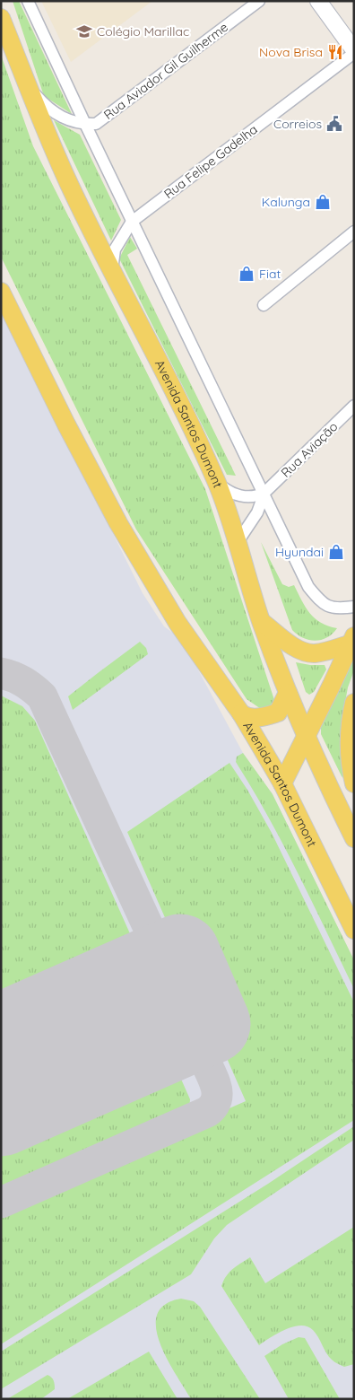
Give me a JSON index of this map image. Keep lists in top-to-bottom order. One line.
{"streets":{"main road":["Avenida Santos Dumont"],"street":["Rua Aviador Gil Guilherme","Rua Felipe Gadelha","Rua Aviação"]},"crossings":[["Rua Felipe Gadelha","Avenida Santos Dumont"],["Avenida Santos Dumont","Rua Aviação"]],"places":{"school or university":["Colégio Marillac"],"restaurant":["Nova Brisa"],"public building":["Correios"],"shop":["Kalunga","Fiat","Hyundai"]}}
